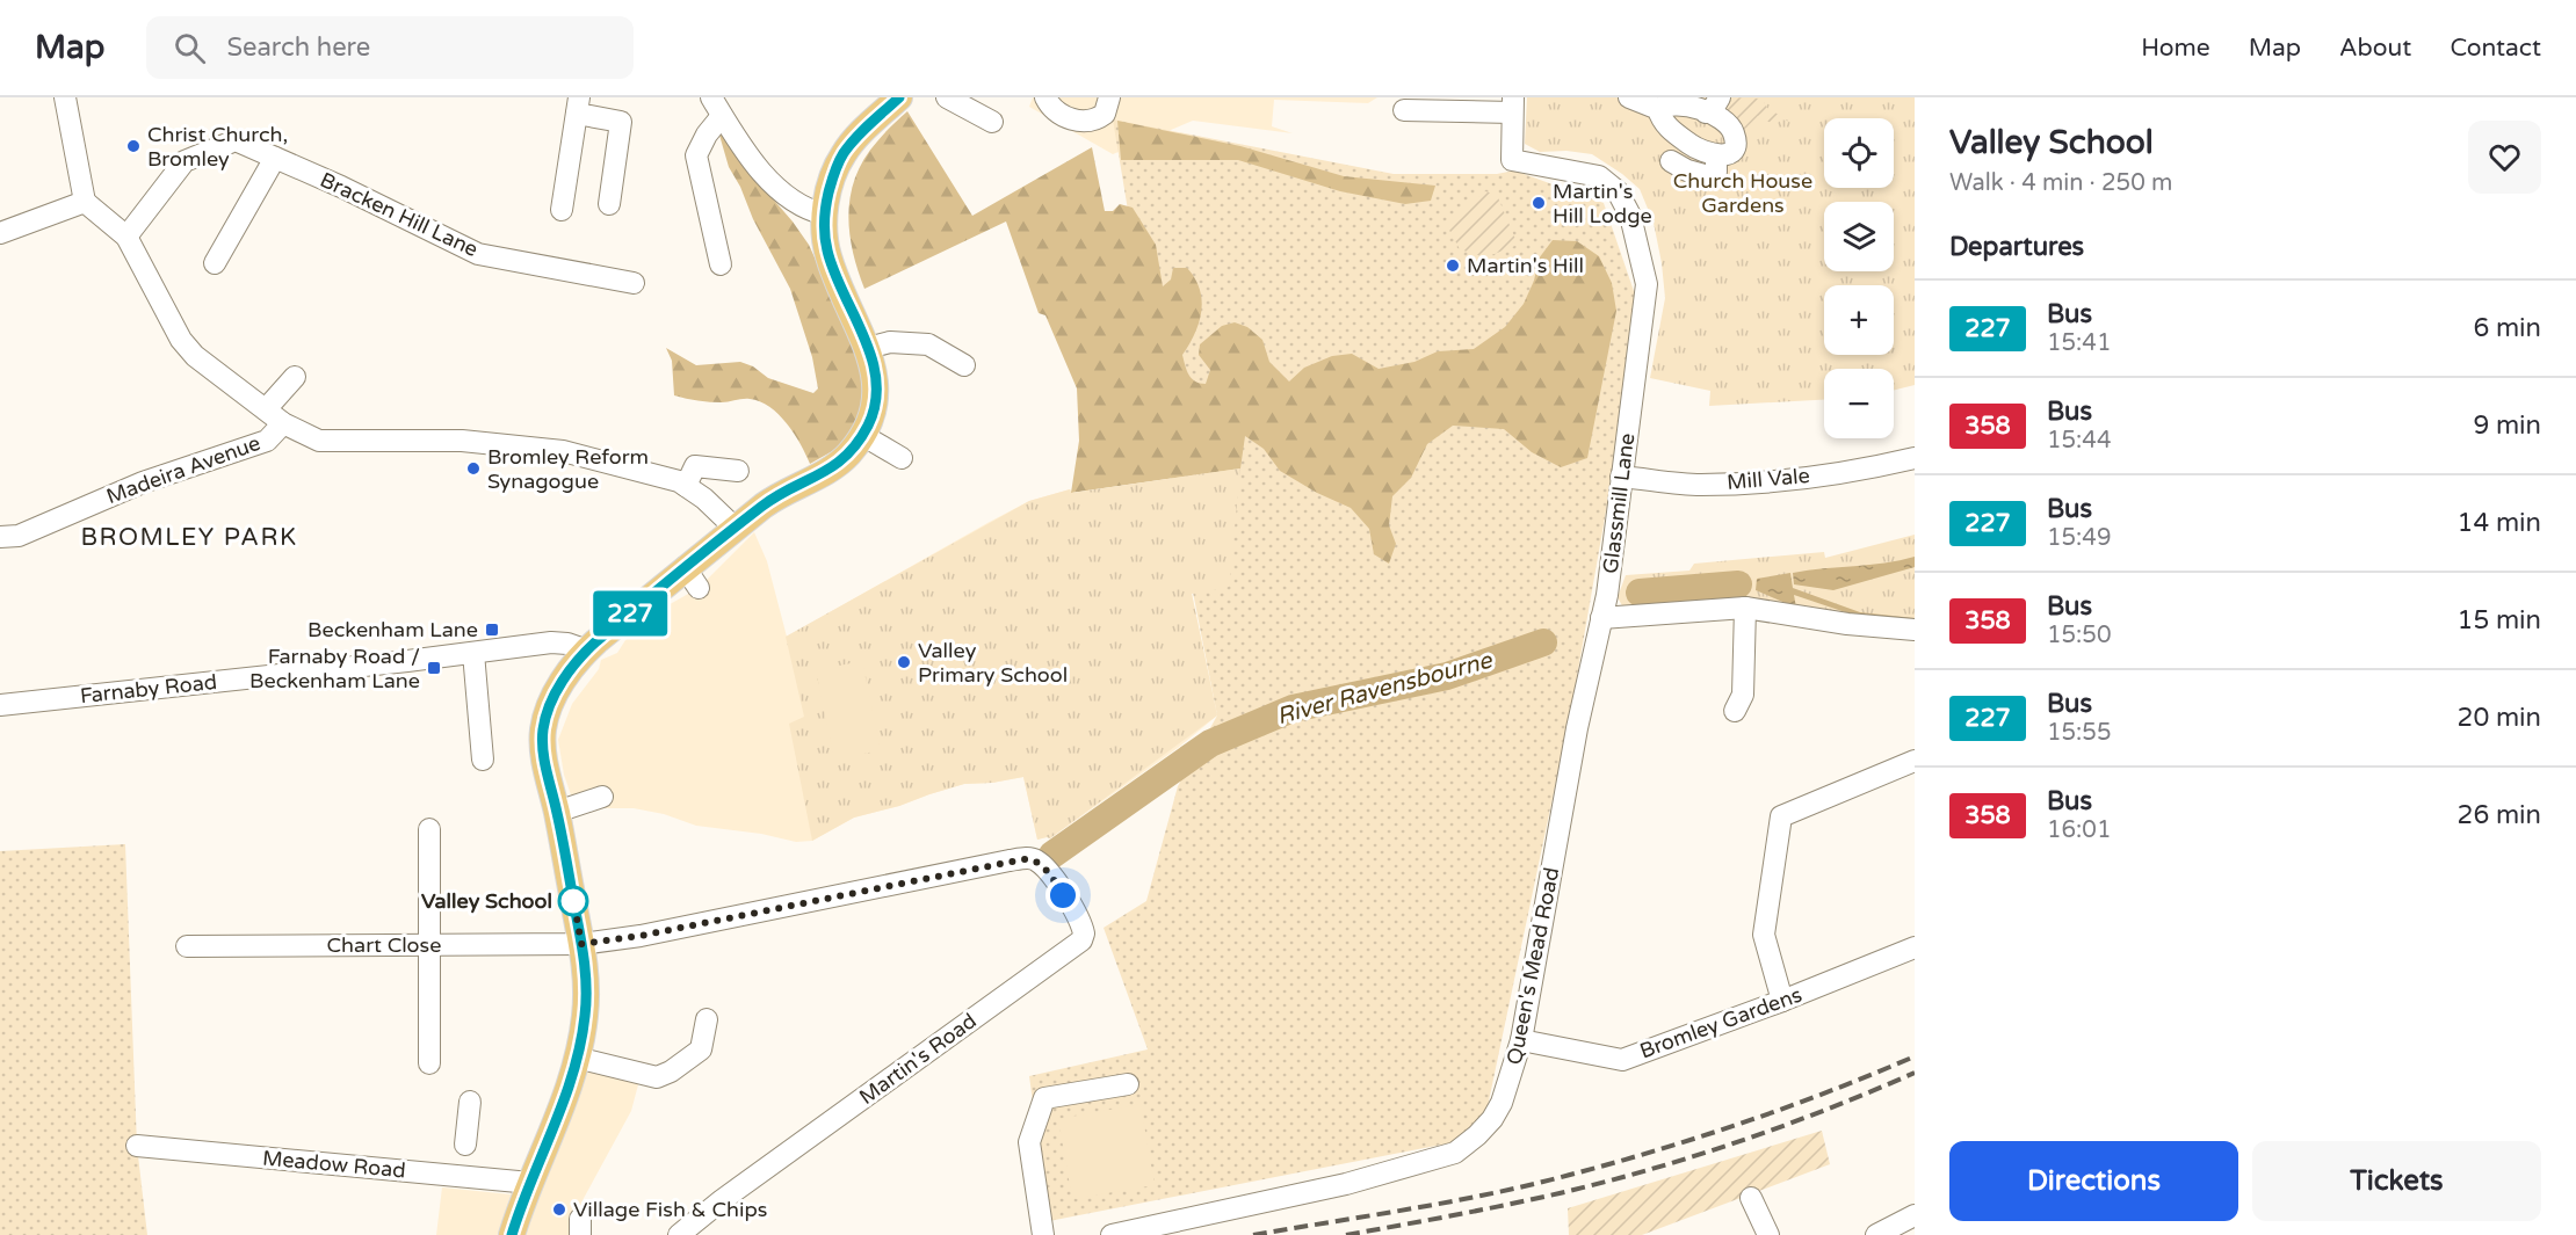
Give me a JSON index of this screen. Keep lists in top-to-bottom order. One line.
{"streets":{"street":["Bracken Hill Lane","Madeira Avenue","Mill Vale","Glassmill Lane","Farnaby Road","Chart Close","Queen's Mead Road","Bromley Gardens","Martin's Road","Meadow Road"]},"crossings":[["Mill Vale","Glassmill Lane"],["Glassmill Lane","Queen's Mead Road"],["Chart Close","Martin's Road"],["Queen's Mead Road","Bromley Gardens"]],"districts":["BROMLEY PARK"],"water":["River Ravensbourne"],"parks":["Church House Gardens"],"places":{"other":["Christ Church, Bromley","Martin's Hill Lodge","Martin's Hill","Bromley Reform Synagogue","Valley Primary School","Valley School","Village Fish & Chips"],"transit":["Beckenham Lane","Farnaby Road / Beckenham Lane"]},"lines":["bus line 227"],"page":{"header":"Map","search":"Search here","nav":["Home","Map","About","Contact"],"on_map":"227","heading":[["Valley School","Walk · 4 min · 250 m"],"Departures"],"map_buttons":["+","−"],"list":[{"mark":"227","name":"Bus","note":"15:41","value":"6 min"},{"mark":"358","name":"Bus","note":"15:44","value":"9 min"},{"mark":"227","name":"Bus","note":"15:49","value":"14 min"},{"mark":"358","name":"Bus","note":"15:50","value":"15 min"},{"mark":"227","name":"Bus","note":"15:55","value":"20 min"},{"mark":"358","name":"Bus","note":"16:01","value":"26 min"}],"buttons":["Directions","Tickets"]}}
